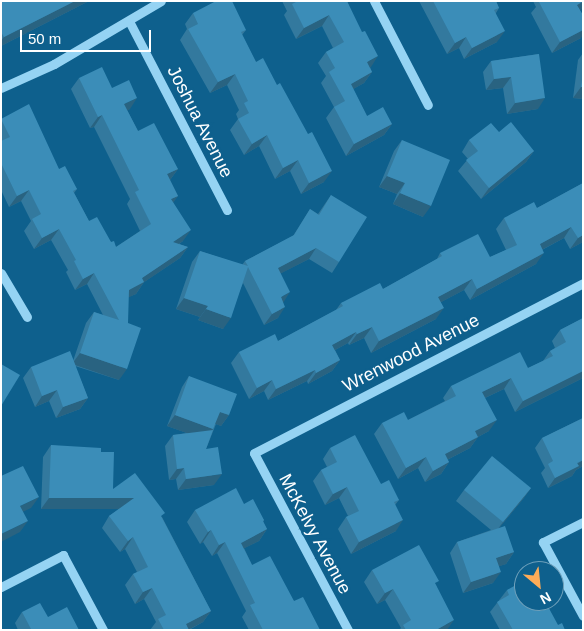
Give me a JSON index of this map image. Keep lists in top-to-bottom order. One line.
{"streets":{"street":["Joshua Avenue","Wrenwood Avenue","McKelvy Avenue"]},"crossings":[["Wrenwood Avenue","McKelvy Avenue"]],"scale_bar":"50 m","north":"bottom right"}
